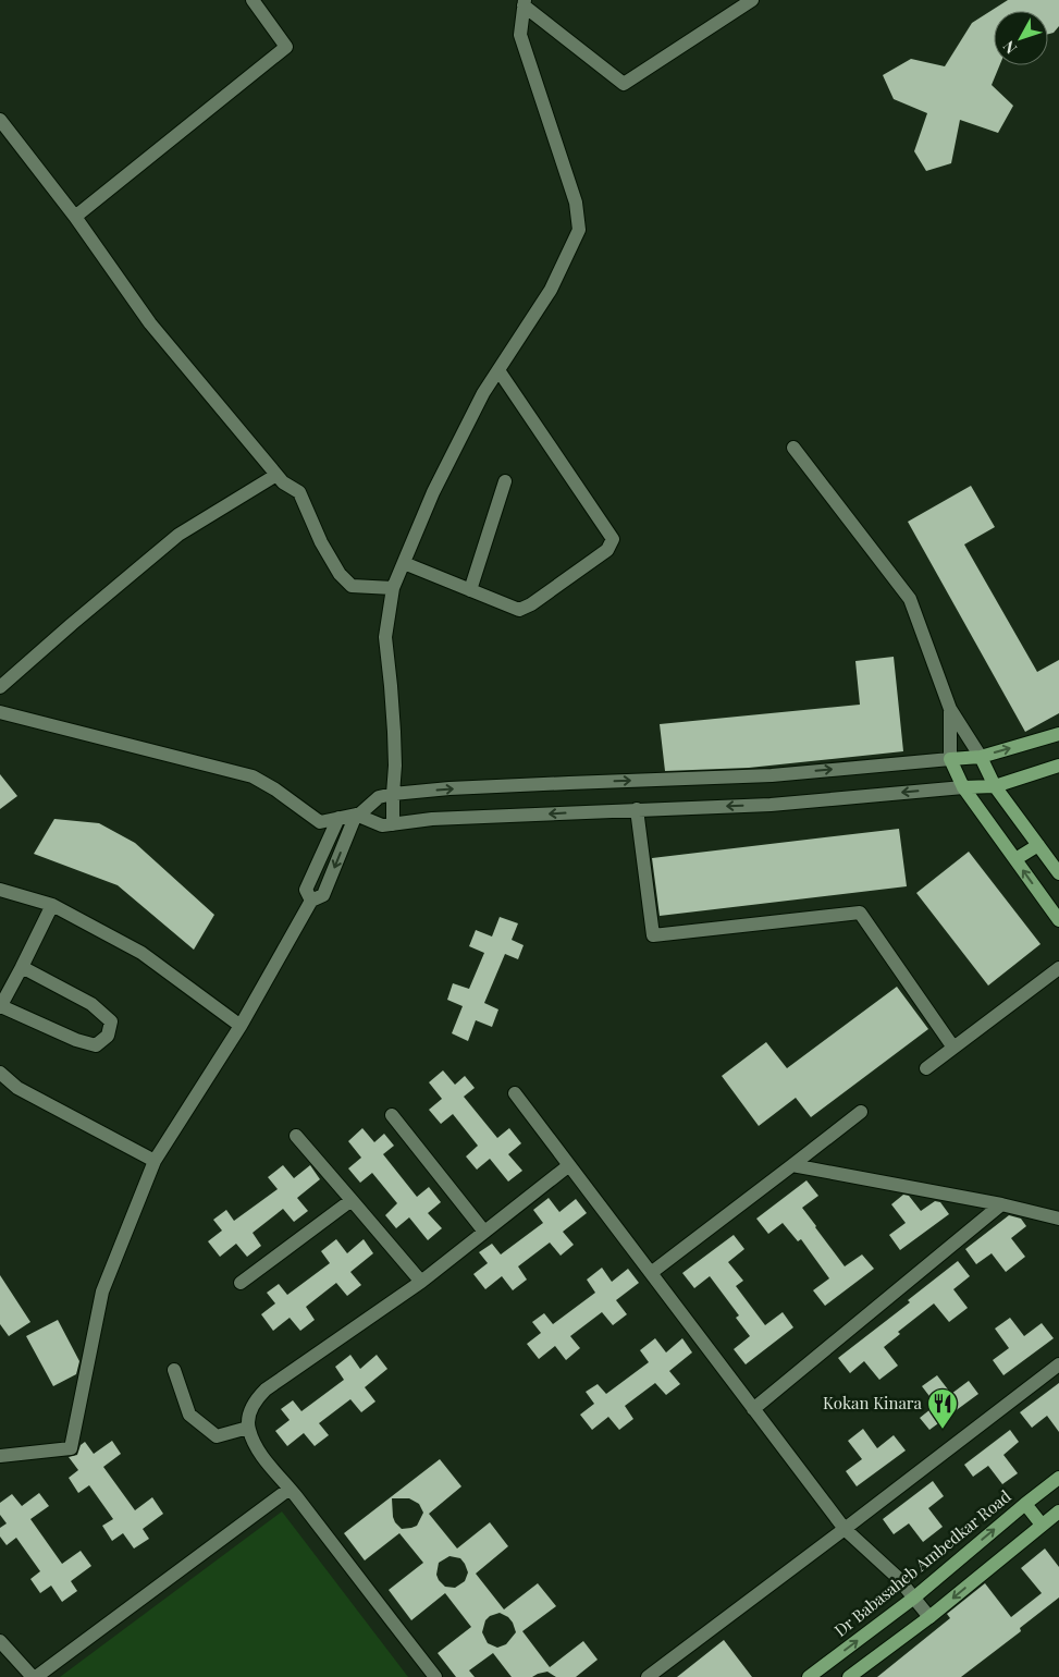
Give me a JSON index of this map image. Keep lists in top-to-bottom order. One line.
{"streets":{"main road":["Dr Babasaheb Ambedkar Road"]},"places":{"restaurant":["Kokan Kinara"]},"north":"bottom left"}
